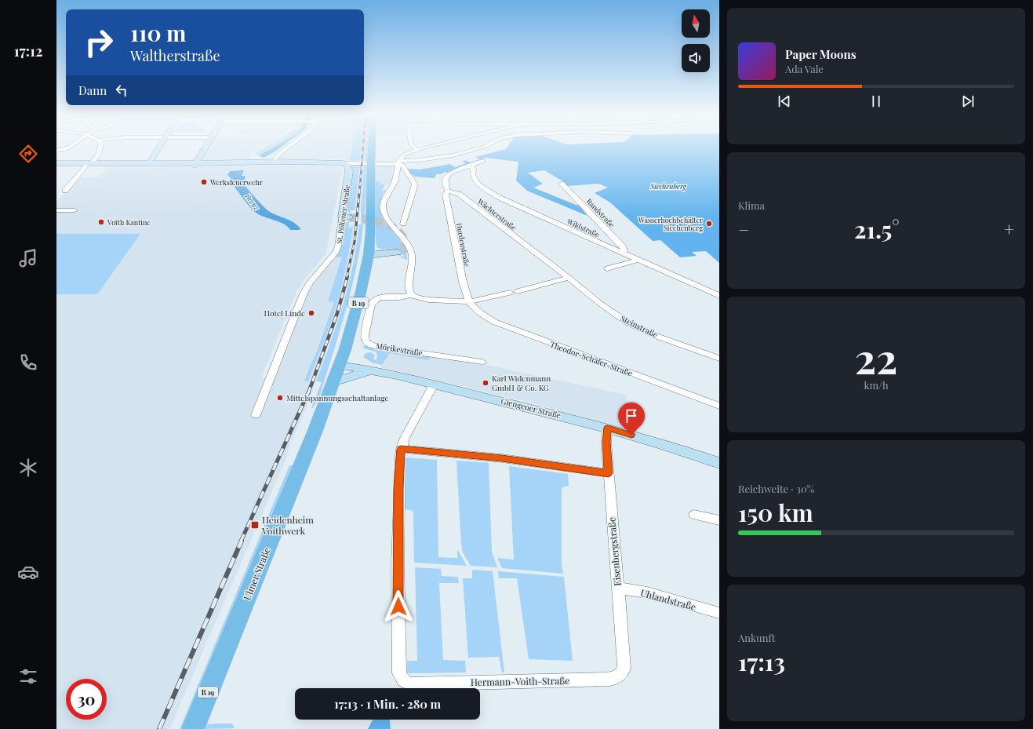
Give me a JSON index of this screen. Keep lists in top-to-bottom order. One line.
{"streets":{"main road":["St. Pöltener Straße","B 19","Giengener Straße","Ulmer Straße"],"street":["Randstraße","Wächterstraße","Wildstraße","Hurdenstraße","Steinstraße","Mörikestraße","Theodor-Schäfer-Straße","Eisenbergstraße","Uhlandstraße","Hermann-Voith-Straße"]},"crossings":[["Randstraße","Wildstraße"],["Wächterstraße","Hurdenstraße"],["Wächterstraße","Steinstraße"],["Hurdenstraße","Mörikestraße"],["Hurdenstraße","Theodor-Schäfer-Straße"],["B 19","Giengener Straße"],["B 19","Ulmer Straße"],["Mörikestraße","Theodor-Schäfer-Straße"],["Giengener Straße","Eisenbergstraße"],["Giengener Straße","Ulmer Straße"],["Giengener Straße","Hermann-Voith-Straße"],["Eisenbergstraße","Uhlandstraße"],["Eisenbergstraße","Hermann-Voith-Straße"]],"water":["Brenz"],"parks":["Siechenberg"],"places":{"other":["Werksfeuerwehr","Voith Kantine","Wasserhochbehälter Siechenberg","Hotel Linde","Karl Widenmann GmbH & Co. KG","Mittelspannungsschaltanlage"],"transit":["Heidenheim Voithwerk"]},"north":"top","page":{"tabs":"17:12","turn":["110 m","Waltherstraße"],"song":["Paper Moons","Ada Vale"],"then":"Dann","tile":["Klima",["22","km/h"],["Reichweite · 30%","150 km"],["Ankunft","17:13"]],"heat":["−","21.5°","+"],"limit":"30","trip":"17:13 · 1 Min. · 280 m"}}
